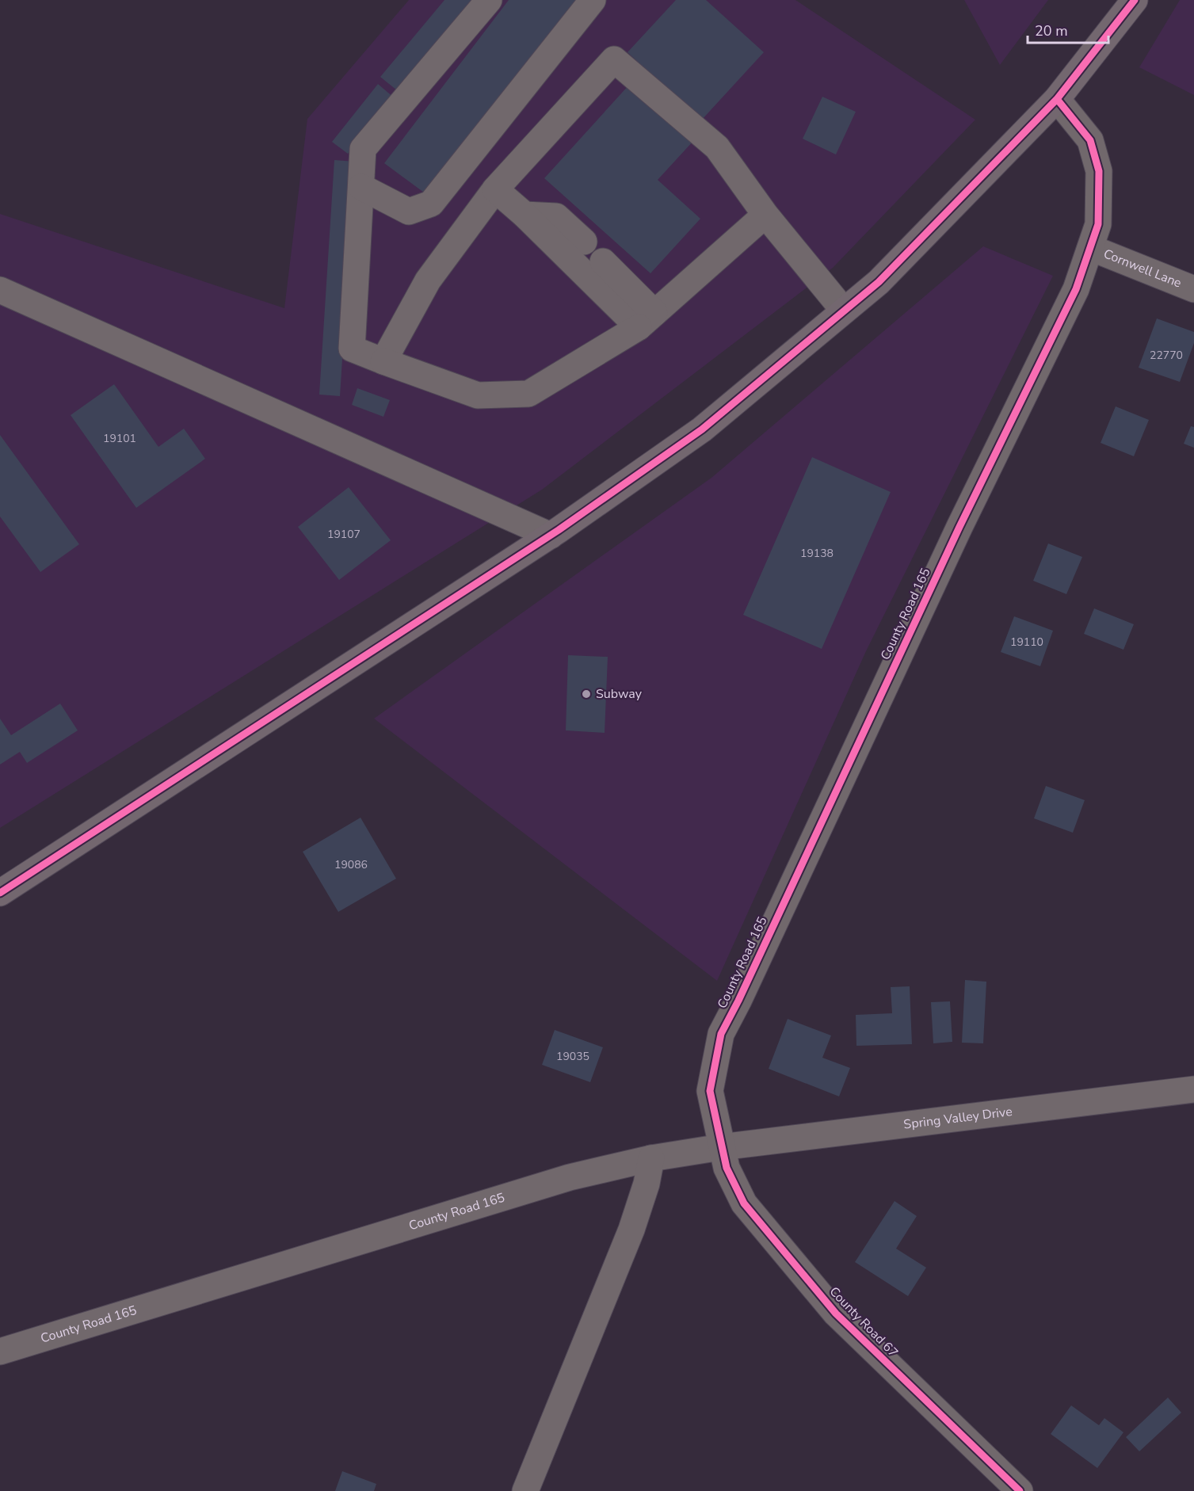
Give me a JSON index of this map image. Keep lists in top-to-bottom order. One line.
{"streets":{"street":["Cornwell Lane","County Road 165","Spring Valley Drive","County Road 67"]},"crossings":[["Cornwell Lane","County Road 165"],["County Road 165","Spring Valley Drive"],["County Road 165","County Road 67"],["Spring Valley Drive","County Road 67"]],"places":["Subway"],"house_numbers":["22770","19101","19107","19138","19110","19086","19035"],"scale_bar":"20 m"}
